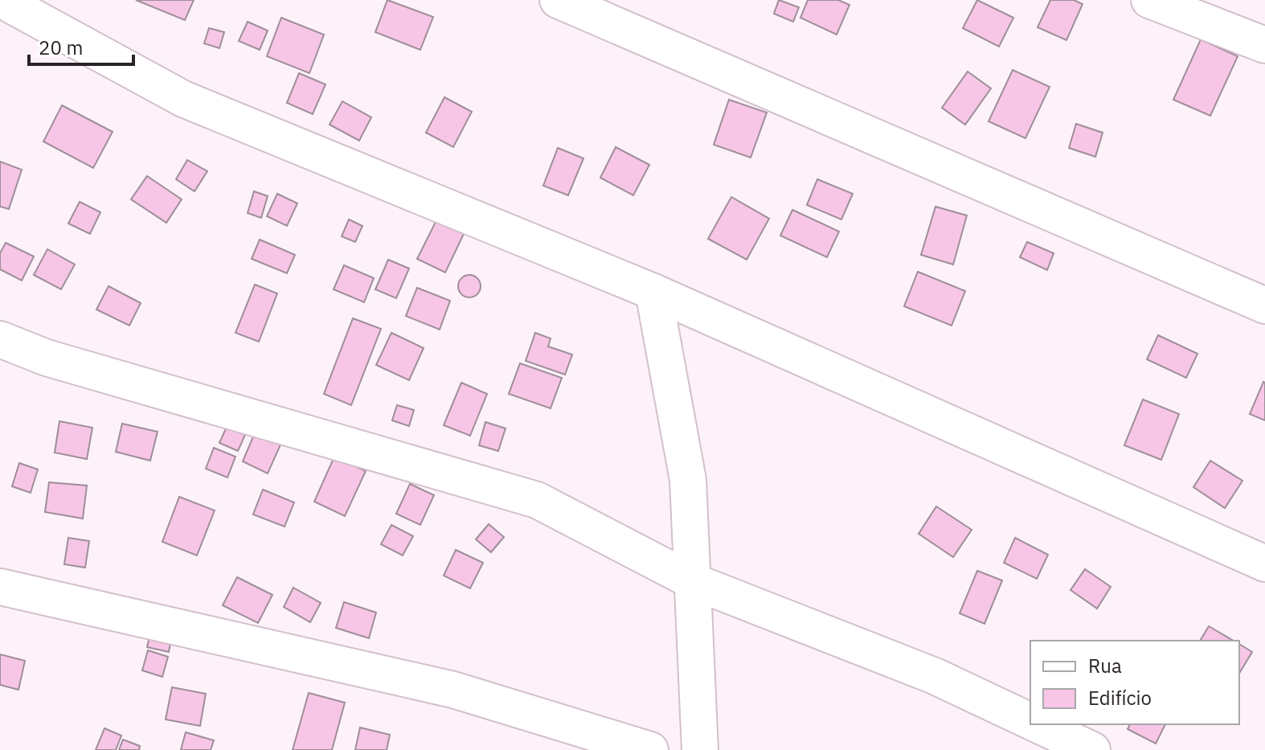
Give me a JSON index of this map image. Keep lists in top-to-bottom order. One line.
{"legend":["Rua","Edifício"],"scale_bar":"20 m"}
